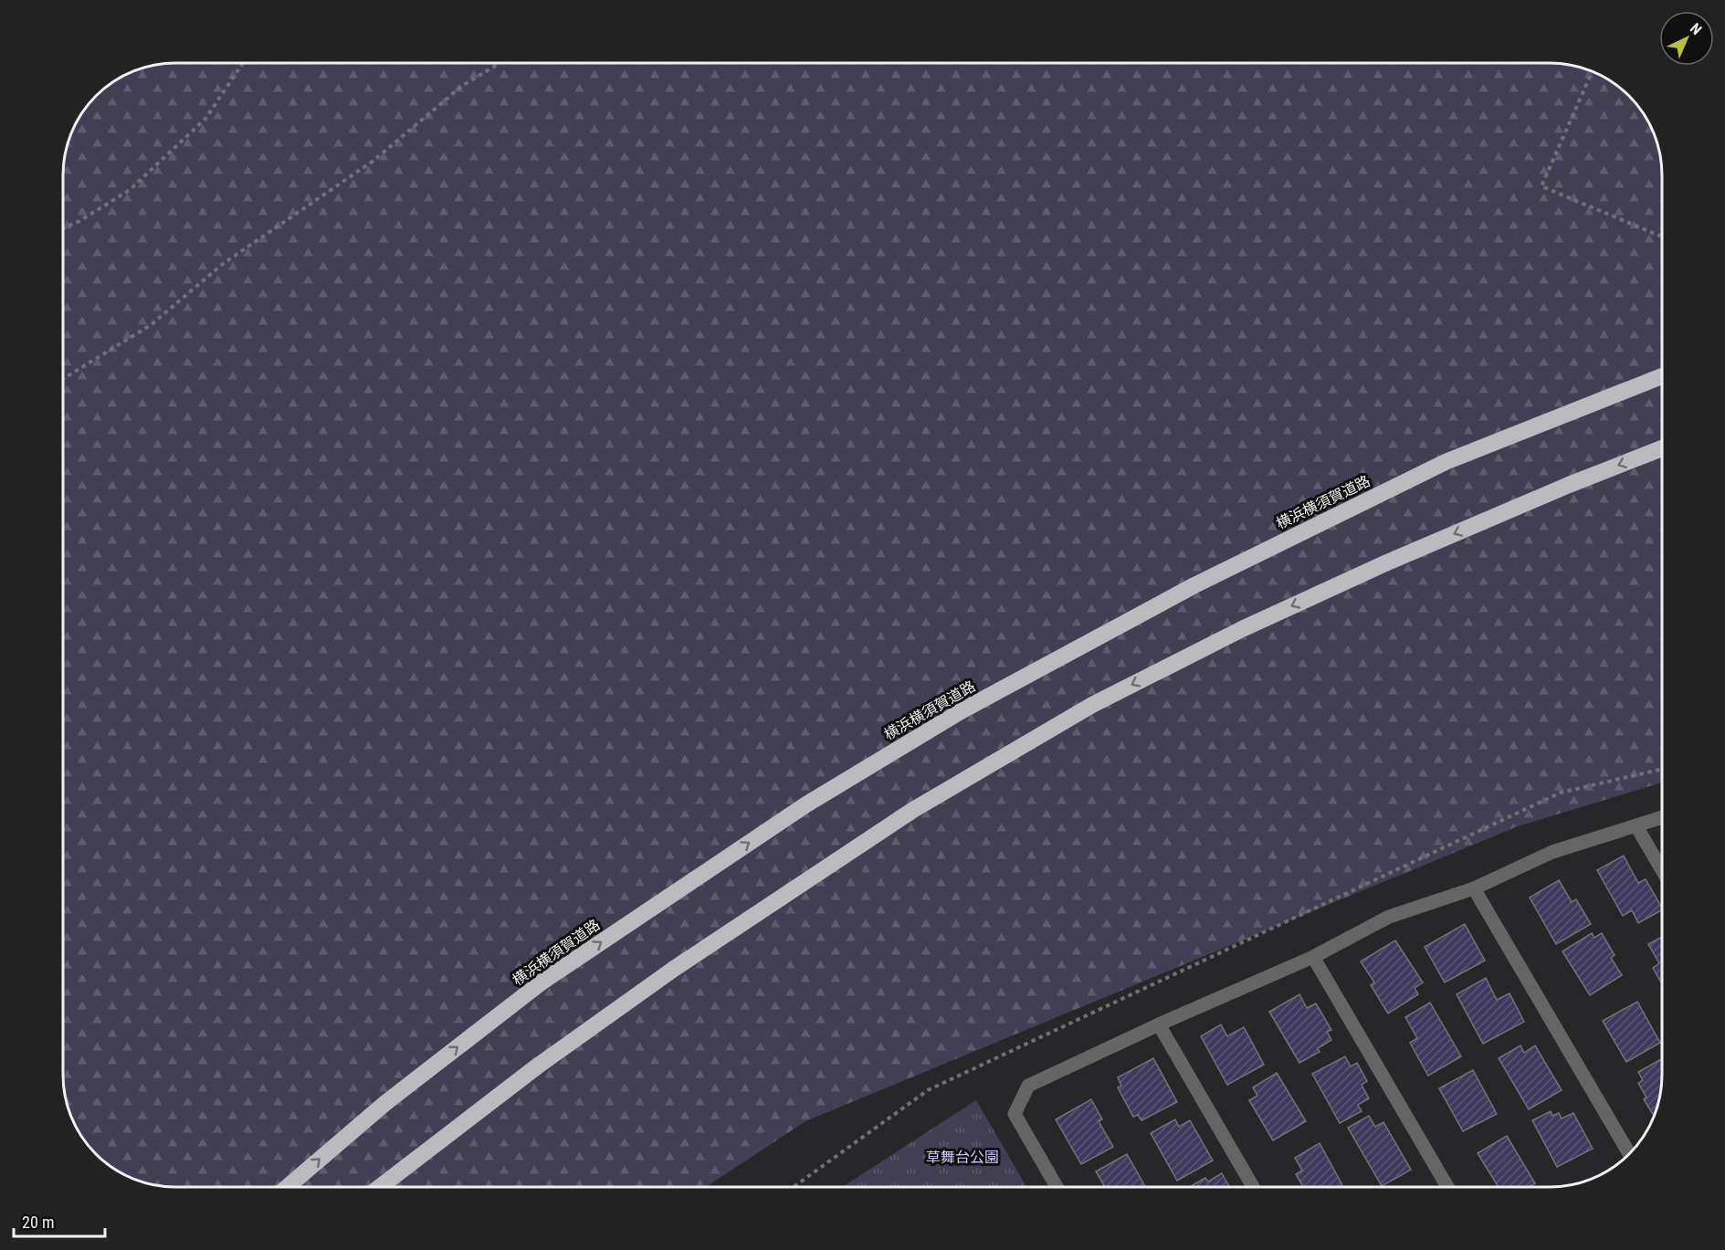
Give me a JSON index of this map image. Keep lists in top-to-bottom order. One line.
{"streets":{"highway":["横浜横須賀道路"]},"parks":["草舞台公園"],"scale_bar":"20 m","north":"top right"}
